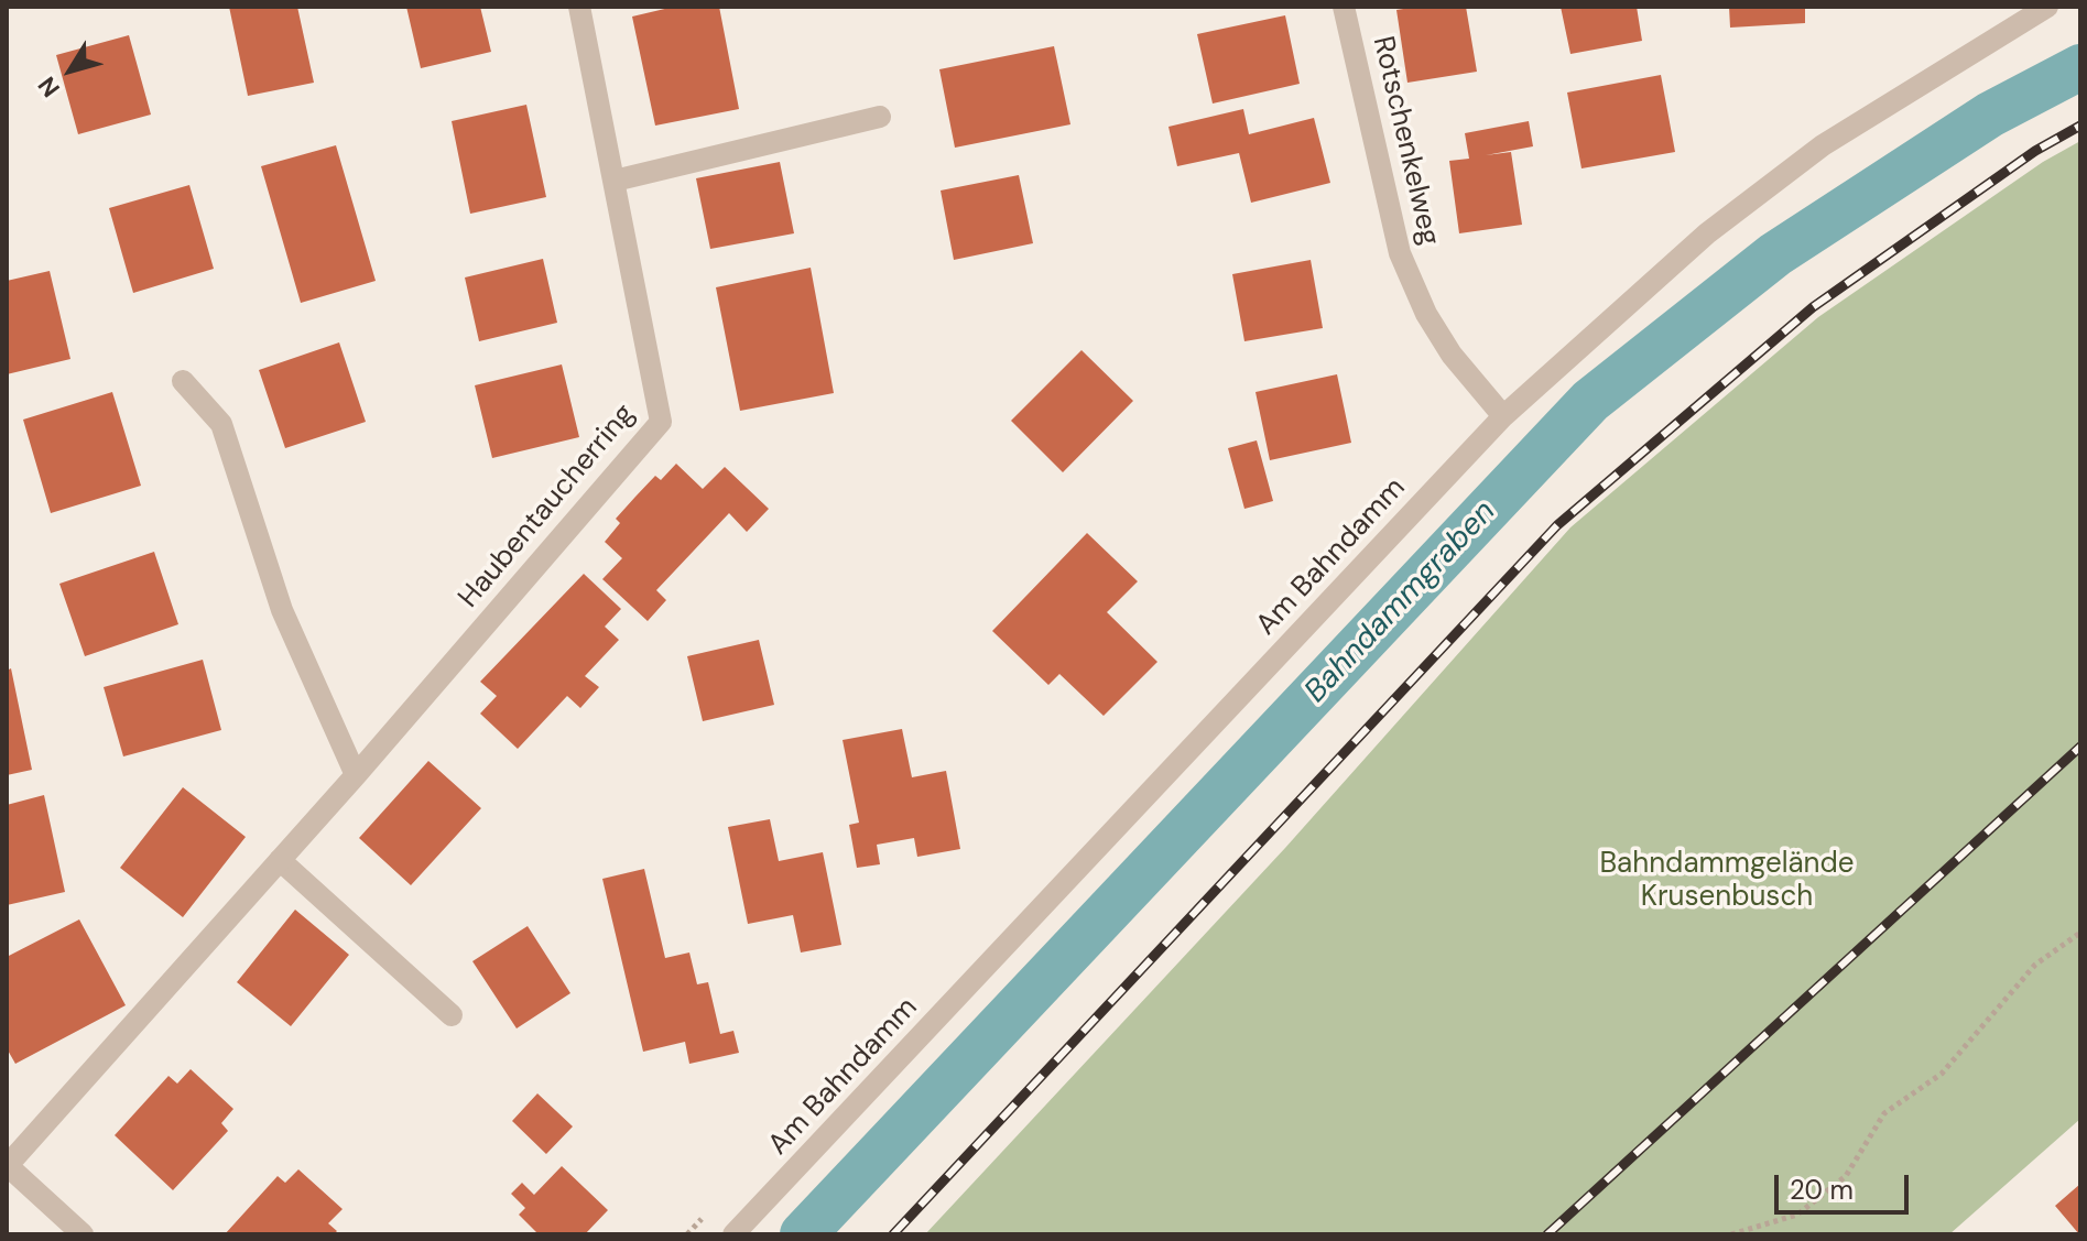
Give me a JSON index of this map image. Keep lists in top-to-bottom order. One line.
{"streets":{"street":["Rotschenkelweg","Haubentaucherring","Am Bahndamm"]},"crossings":[["Rotschenkelweg","Am Bahndamm"]],"water":["Bahndammgraben"],"parks":["Bahndammgelände Krusenbusch"],"scale_bar":"20 m","north":"bottom left"}
